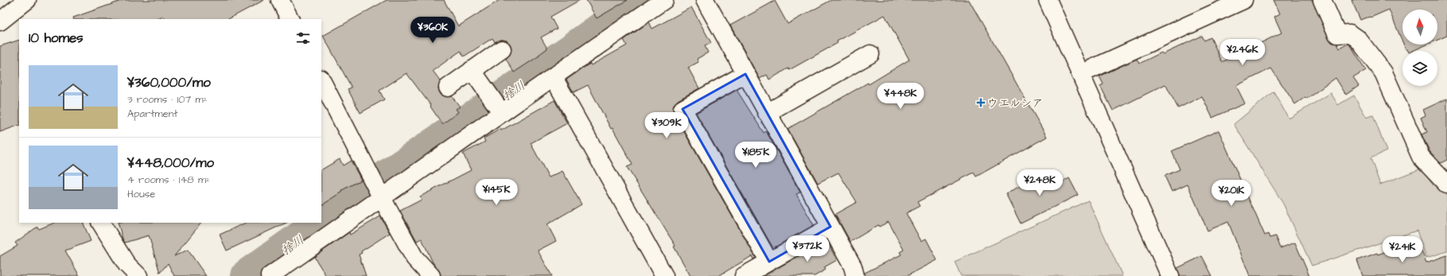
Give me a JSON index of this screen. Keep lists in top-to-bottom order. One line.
{"water":["捨川"],"places":{"health":["ウエルシア"]},"north":"top","page":{"price":["¥360K","¥246K","¥448K","¥309K","¥185K","¥248K","¥145K","¥201K","¥372K","¥241K"],"heading":"10 homes","list":[{"name":"¥360,000/mo","note":"3 rooms · 107 m² · Apartment"},{"name":"¥448,000/mo","note":"4 rooms · 148 m² · House"}]}}
